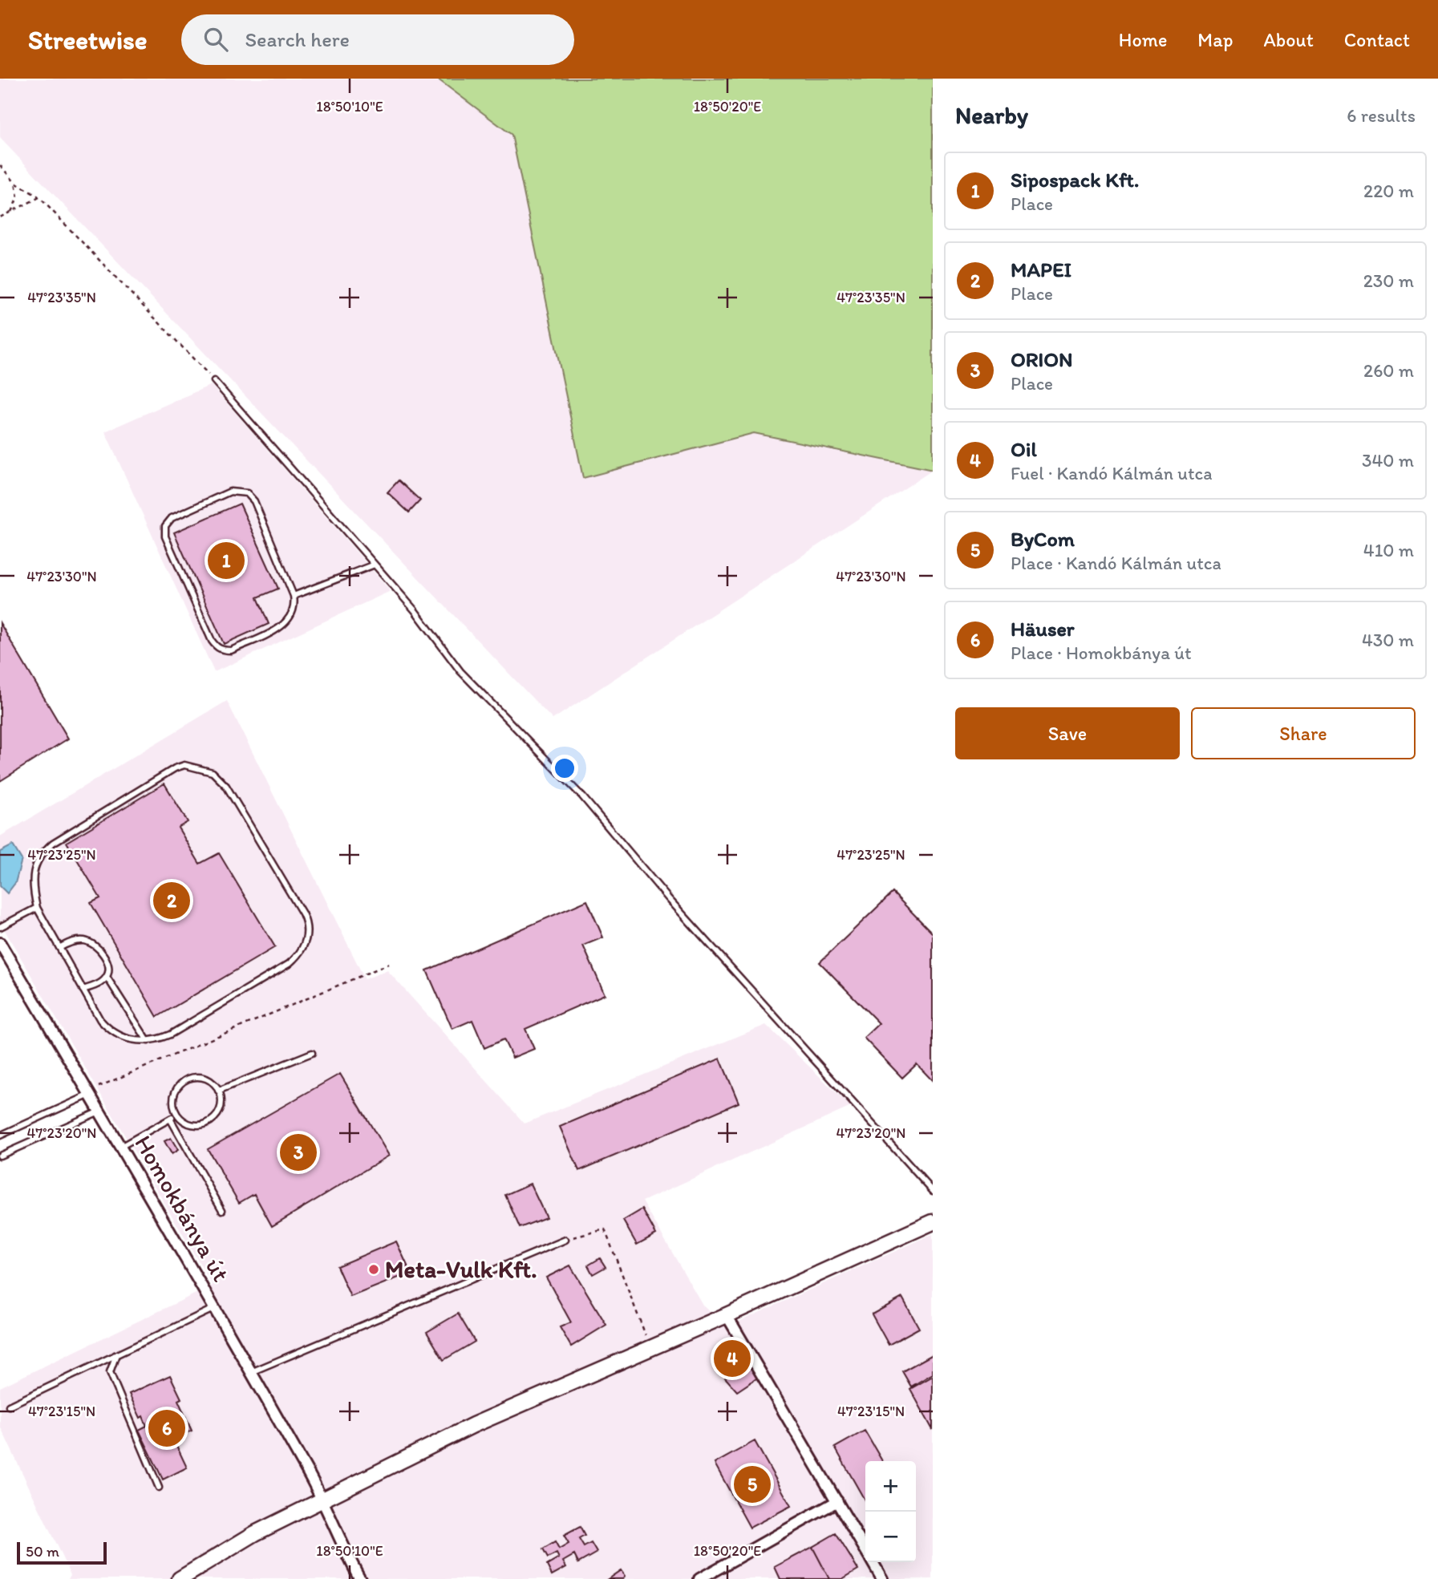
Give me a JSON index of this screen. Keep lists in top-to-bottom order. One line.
{"streets":{"street":["Homokbánya út"]},"places":["Meta-Vulk Kft."],"scale_bar":"50 m","page":{"header":"Streetwise","search":"Search here","nav":["Home","Map","About","Contact"],"heading":["Nearby","6 results"],"list":[{"mark":"1","name":"Sipospack Kft.","note":"Place","value":"220 m"},{"mark":"2","name":"MAPEI","note":"Place","value":"230 m"},{"mark":"3","name":"ORION","note":"Place","value":"260 m"},{"mark":"4","name":"Oil","note":"Fuel · Kandó Kálmán utca","value":"340 m"},{"mark":"5","name":"ByCom","note":"Place · Kandó Kálmán utca","value":"410 m"},{"mark":"6","name":"Häuser","note":"Place · Homokbánya út","value":"430 m"}],"pins":["1","2","3","4","6","5"],"buttons":["Save","Share"],"map_buttons":["+","−"],"scale":"50 m"},"coordinates":["18°50'10\"E","18°50'20\"E","47°23'35\"N","47°23'30\"N","47°23'25\"N","47°23'20\"N","47°23'15\"N"]}
